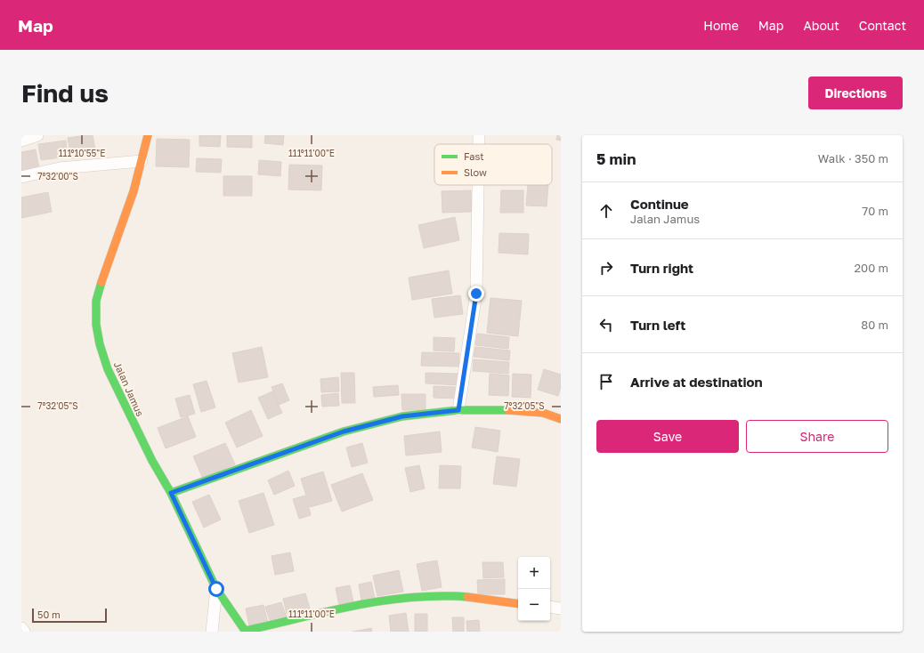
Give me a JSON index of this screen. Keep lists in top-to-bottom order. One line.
{"streets":{"street":["Jalan Jamus"]},"legend":["Fast","Slow"],"scale_bar":"50 m","page":{"header":"Map","nav":["Home","Map","About","Contact"],"buttons":["Directions",["Save","Share"]],"title":"Find us","heading":["5 min","Walk · 350 m"],"list":[["Continue","Jalan Jamus","70 m"],["Turn right","200 m"],["Turn left","80 m"],"Arrive at destination"],"map_buttons":["+","−"],"scale":"50 m"},"coordinates":["111°10'55\"E","111°11'00\"E","7°32'00\"S","7°32'05\"S"]}
